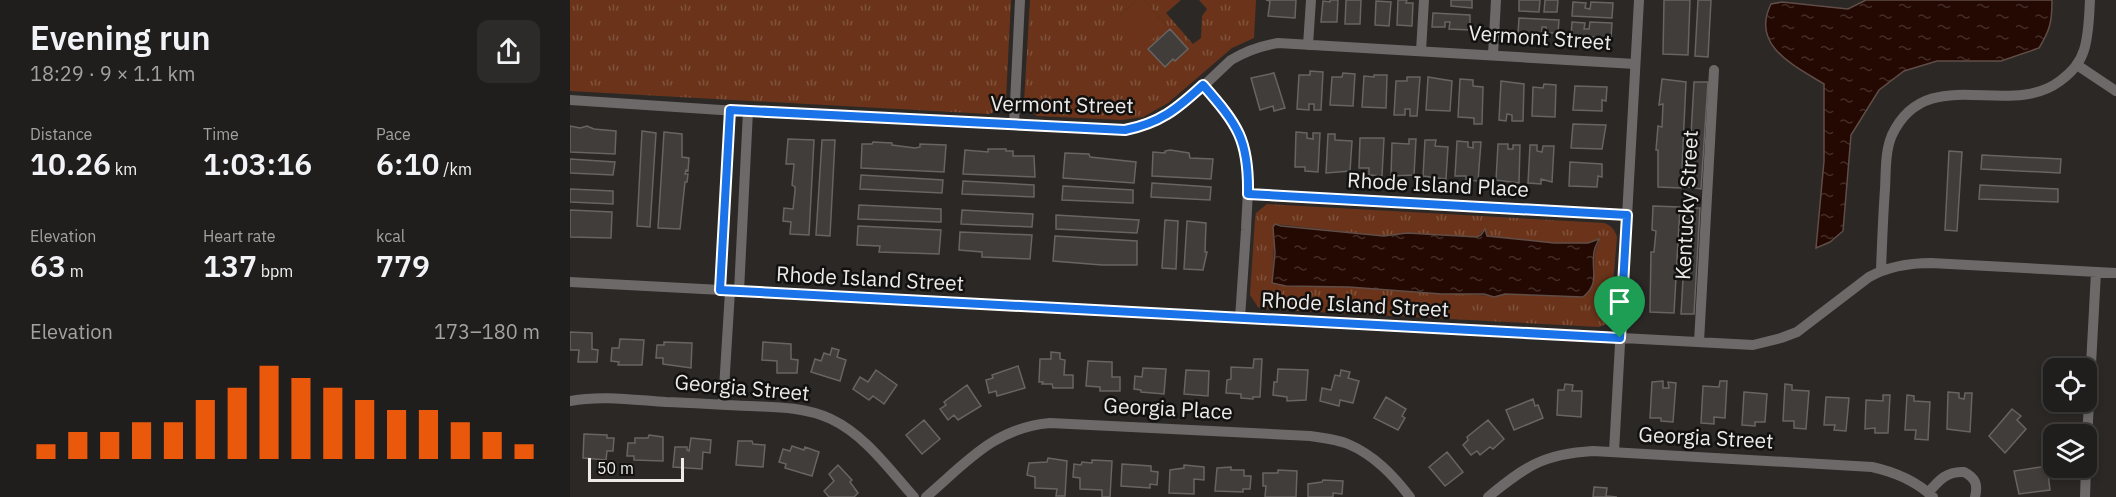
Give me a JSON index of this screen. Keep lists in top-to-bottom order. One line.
{"streets":{"street":["Vermont Street","Rhode Island Place","Kentucky Street","Rhode Island Street","Georgia Street","Georgia Place"]},"crossings":[["Kentucky Street","Rhode Island Street"]],"scale_bar":"50 m","page":{"heading":["Evening run","18:29 · 9 × 1.1 km"],"stats":[["Distance","10.26 km"],["Time","1:03:16"],["Pace","6:10 /km"],["Elevation","63 m"],["Heart rate","137 bpm"],["kcal","779"]],"chart":["Elevation","173–180 m"],"scale":"50 m"}}
